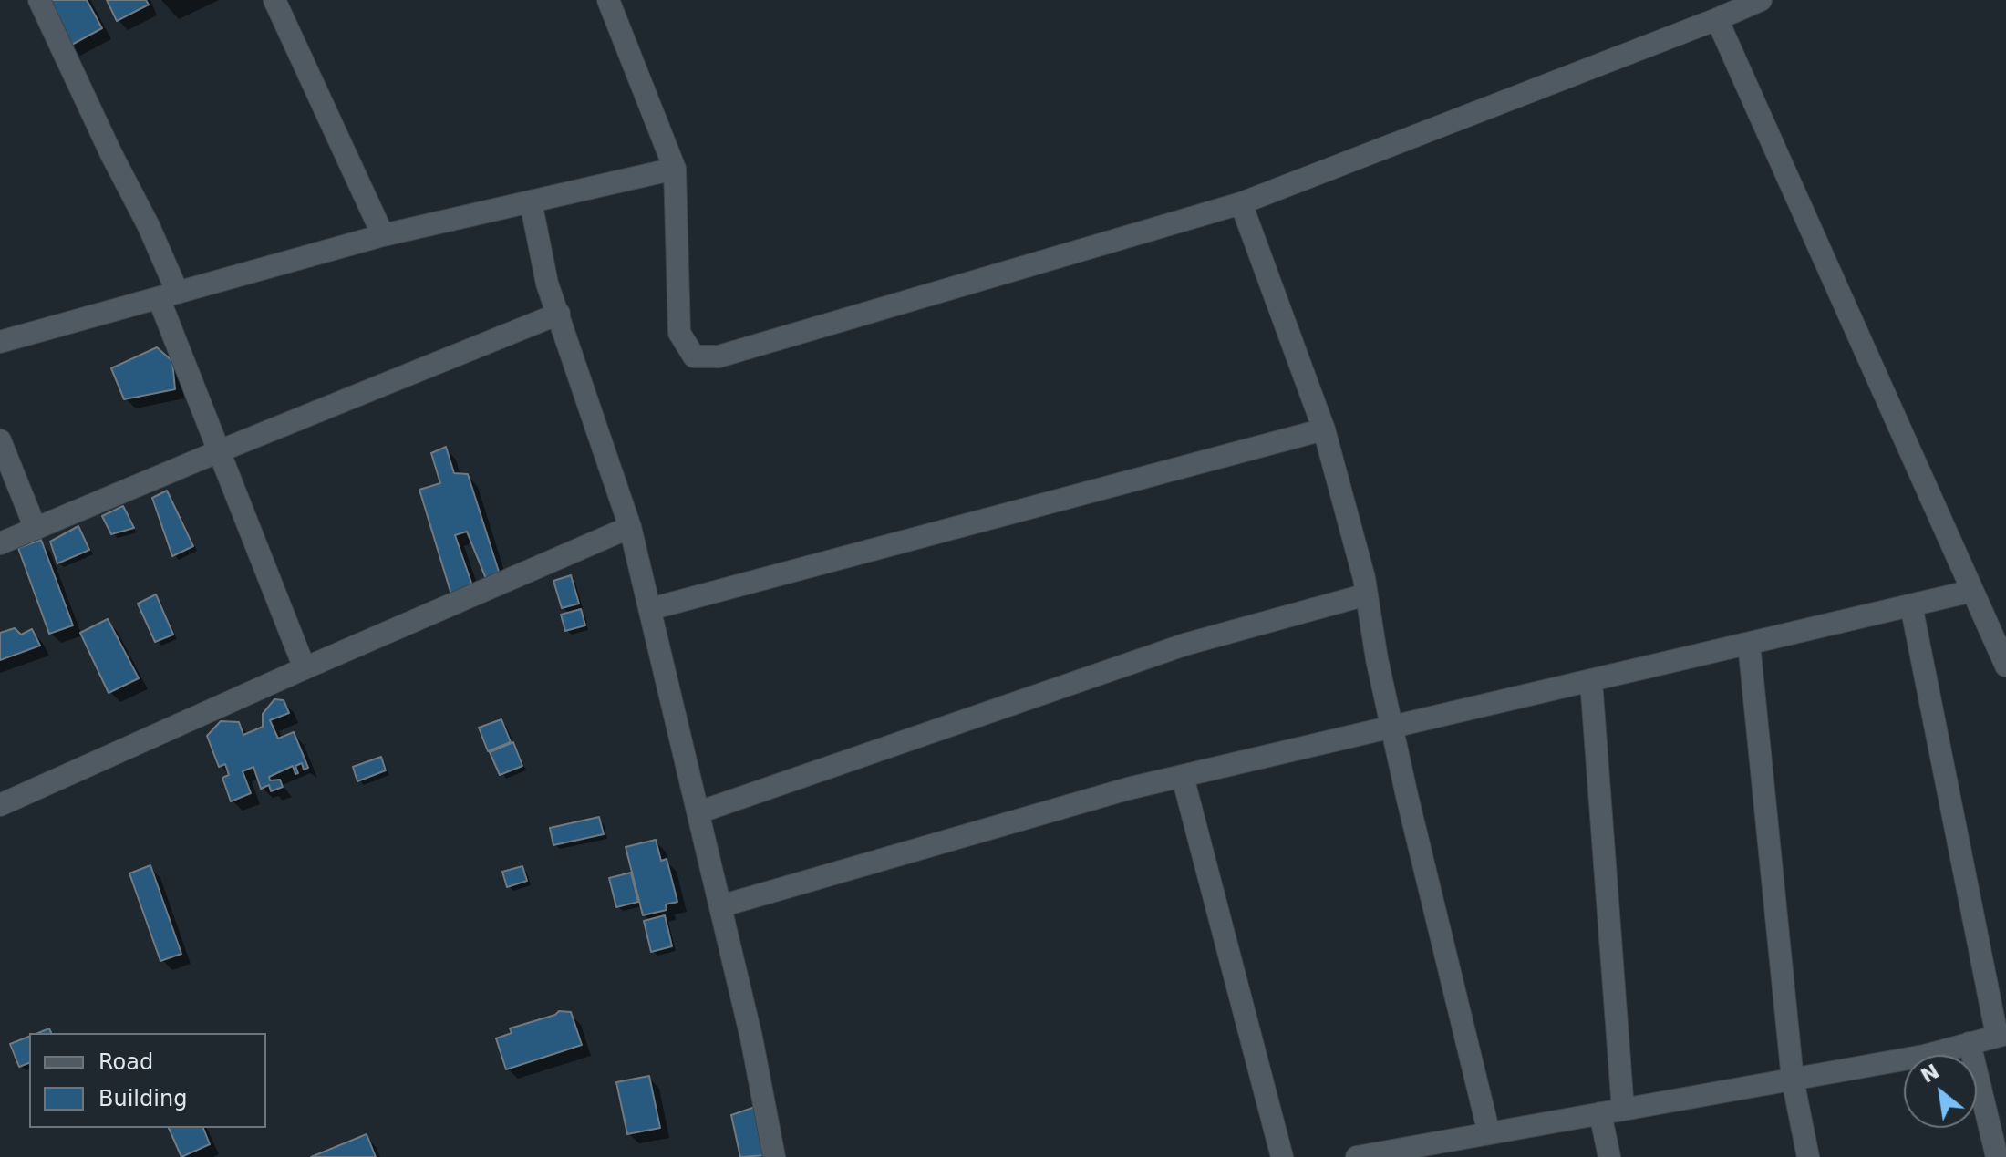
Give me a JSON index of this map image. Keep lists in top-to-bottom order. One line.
{"legend":["Road","Building"],"north":"top left"}
